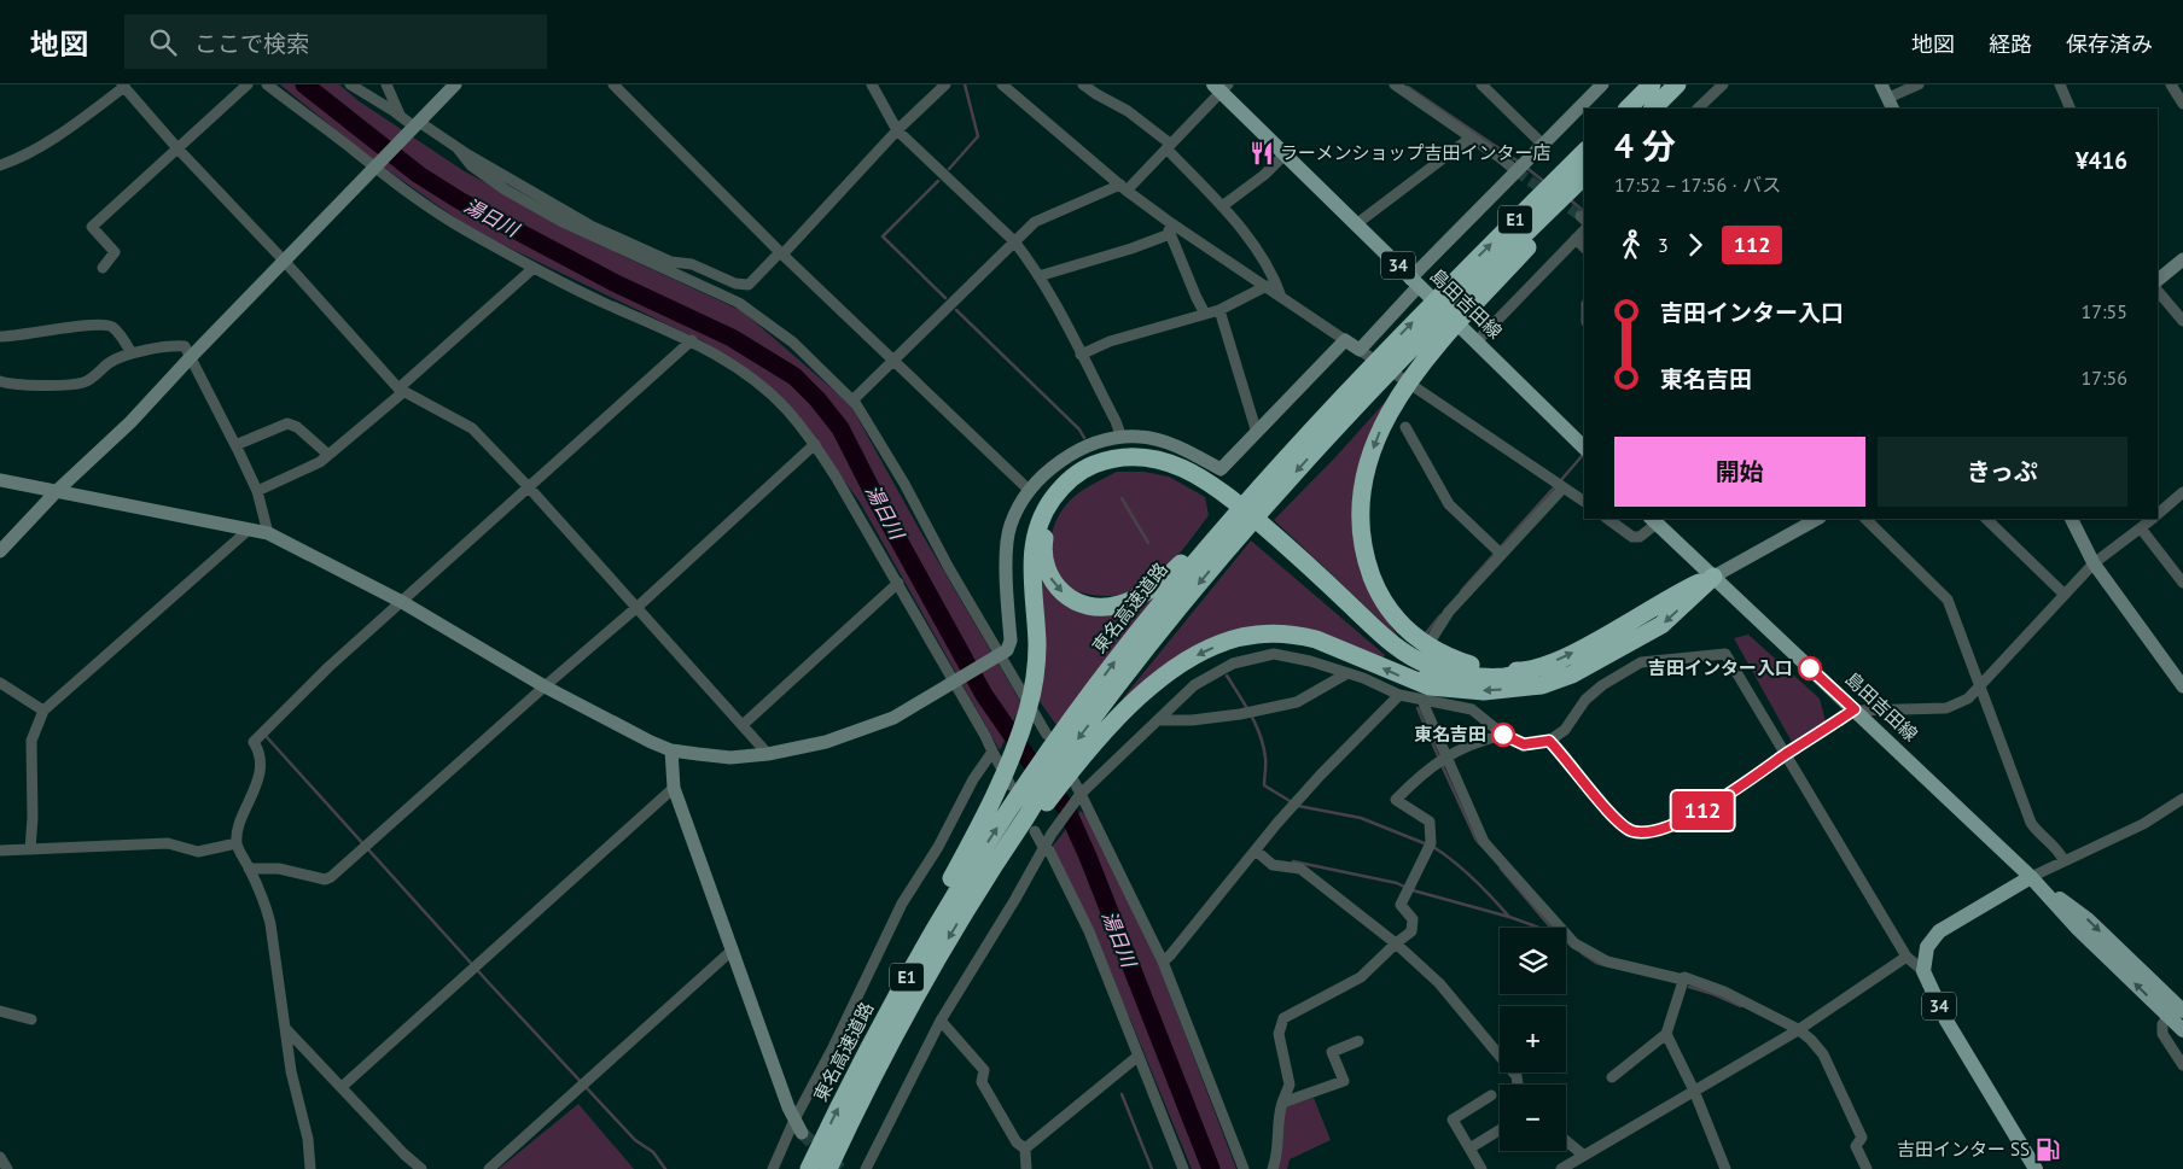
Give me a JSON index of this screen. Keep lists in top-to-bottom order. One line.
{"streets":{"highway":["E1","東名高速道路"],"main road":["34","島田吉田線"]},"crossings":[["34","島田吉田線"]],"water":["湯日川"],"places":{"restaurant":["ラーメンショップ吉田インター店"],"other":["吉田インター入口","東名吉田"],"fuel station":["吉田インター SS"]},"lines":["bus line 112"],"page":{"header":"地図","search":"ここで検索","nav":["地図","経路","保存済み"],"on_map":"112","heading":["4 分","17:52 – 17:56 · バス","¥416"],"legs":["3","112"],"list":[{"name":"吉田インター入口","value":"17:55"},{"name":"東名吉田","value":"17:56"}],"buttons":["開始","きっぷ"],"map_buttons":["+","−"]}}
